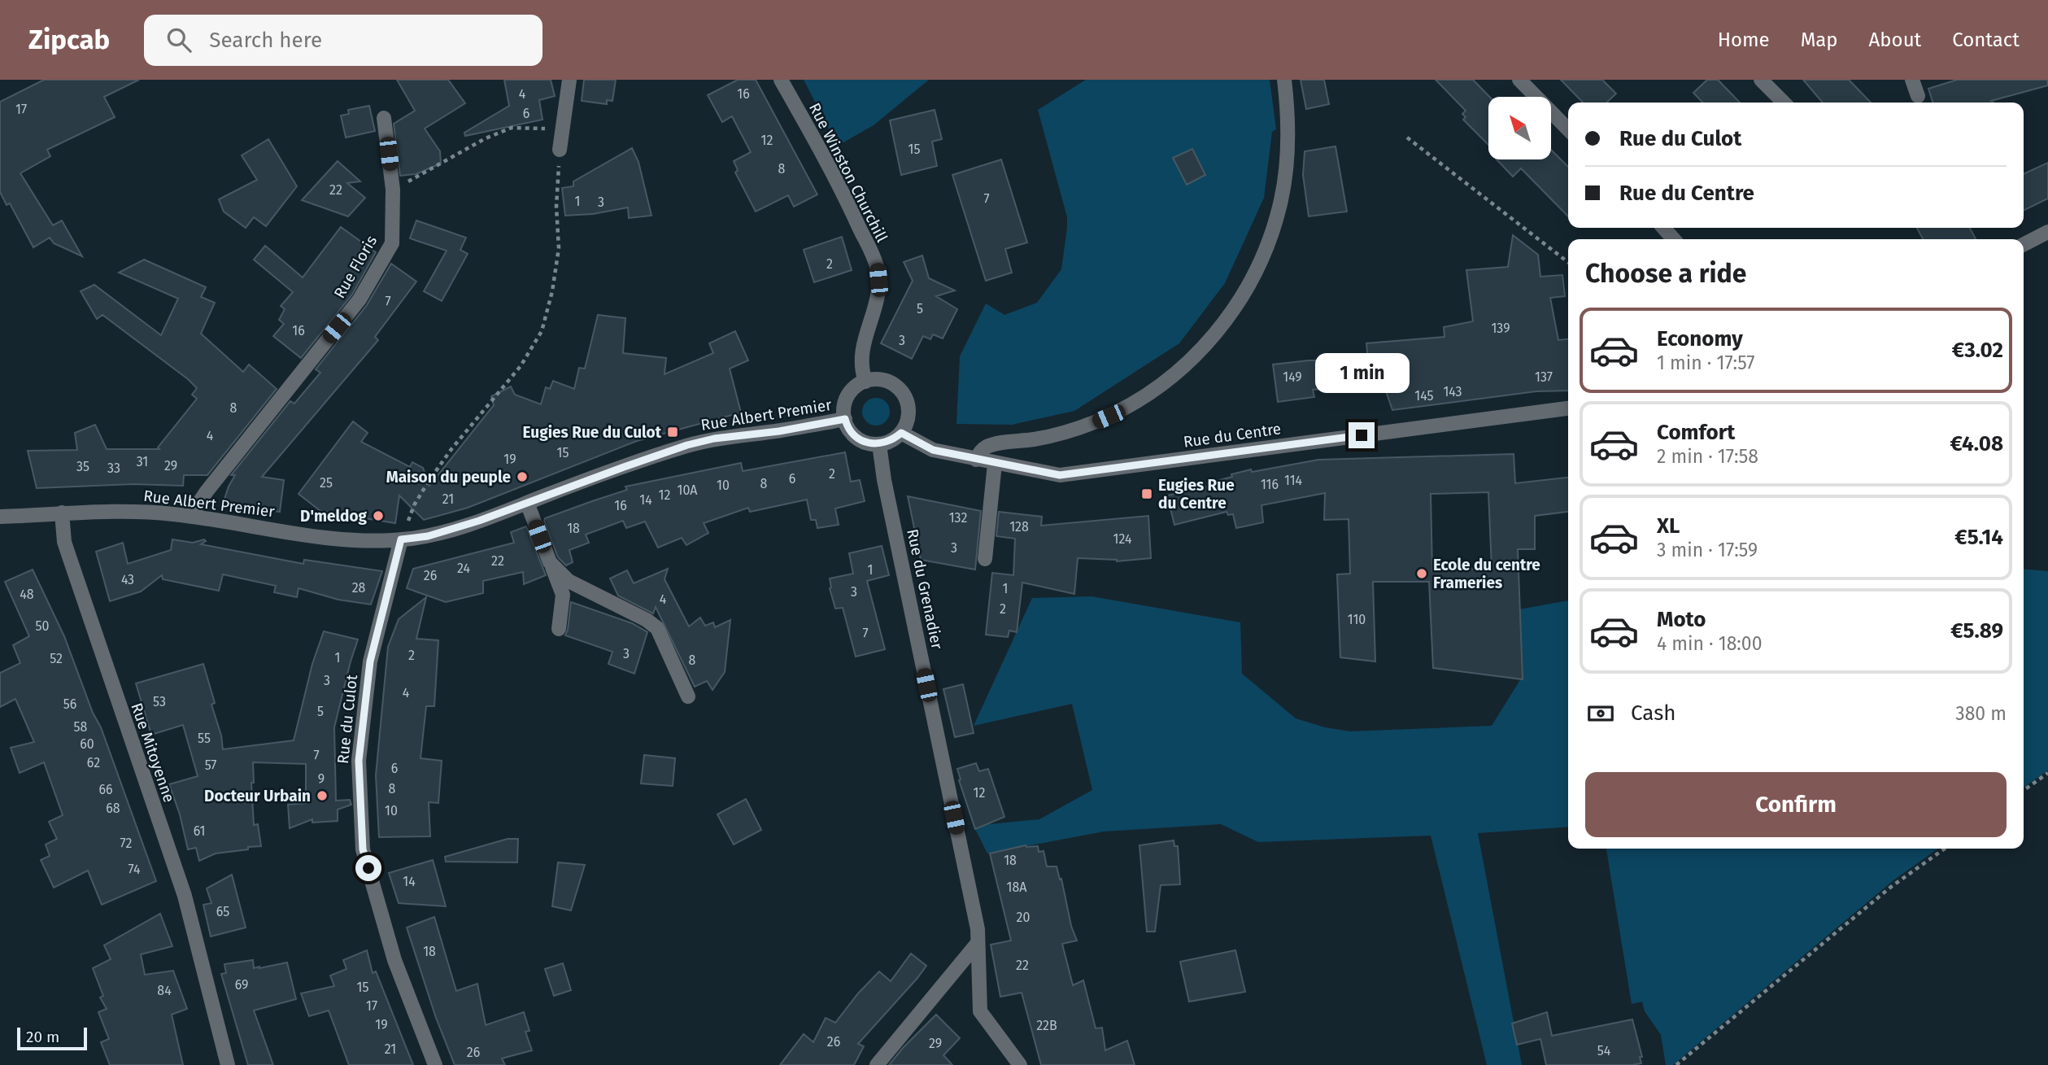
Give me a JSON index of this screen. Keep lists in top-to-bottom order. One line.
{"streets":{"street":["Rue Winston Churchill","Rue Floris","Rue Albert Premier","Rue du Centre","Rue du Grenadier","Rue du Culot","Rue Mitoyenne"]},"crossings":[["Rue Winston Churchill","Rue Albert Premier"],["Rue Winston Churchill","Rue du Centre"],["Rue Winston Churchill","Rue du Grenadier"],["Rue Floris","Rue Albert Premier"],["Rue Albert Premier","Rue du Centre"],["Rue Albert Premier","Rue du Grenadier"],["Rue Albert Premier","Rue du Culot"],["Rue Albert Premier","Rue Mitoyenne"],["Rue du Centre","Rue du Grenadier"]],"places":{"transit":["Eugies Rue du Culot","Eugies Rue du Centre"],"other":["Maison du peuple","D'meldog","Ecole du centre Frameries","Docteur Urbain"]},"house_numbers":["4","16","17","6","12","15","8","22","7","1","3","2","7","5","139","16","3","149","137","143","145","8","4","15","19","31","29","35","33","2","6","114","25","8","116","10","10A","12","21","14","16","132","128","18","124","3","22","24","1","26","43","28","1","3","48","4","2","110","50","7","3","2","1","52","8","3","4","53","56","5","58","55","60","7","62","57","6","9","8","66","12","68","10","61","72","18","74","14","18A","65","20","18","22","69","15","84","17","19","22B","26","29","21","54","26"],"scale_bar":"20 m","north":"top left","page":{"header":"Zipcab","search":"Search here","nav":["Home","Map","About","Contact"],"banner":["Rue du Culot","Rue du Centre"],"heading":"Choose a ride","list":[{"name":"Economy","note":"1 min · 17:57","value":"€3.02"},{"name":"Comfort","note":"2 min · 17:58","value":"€4.08"},{"name":"XL","note":"3 min · 17:59","value":"€5.14"},{"name":"Moto","note":"4 min · 18:00","value":"€5.89"}],"bubble":"1 min","pay":["Cash","380 m"],"buttons":"Confirm","scale":"20 m"}}
